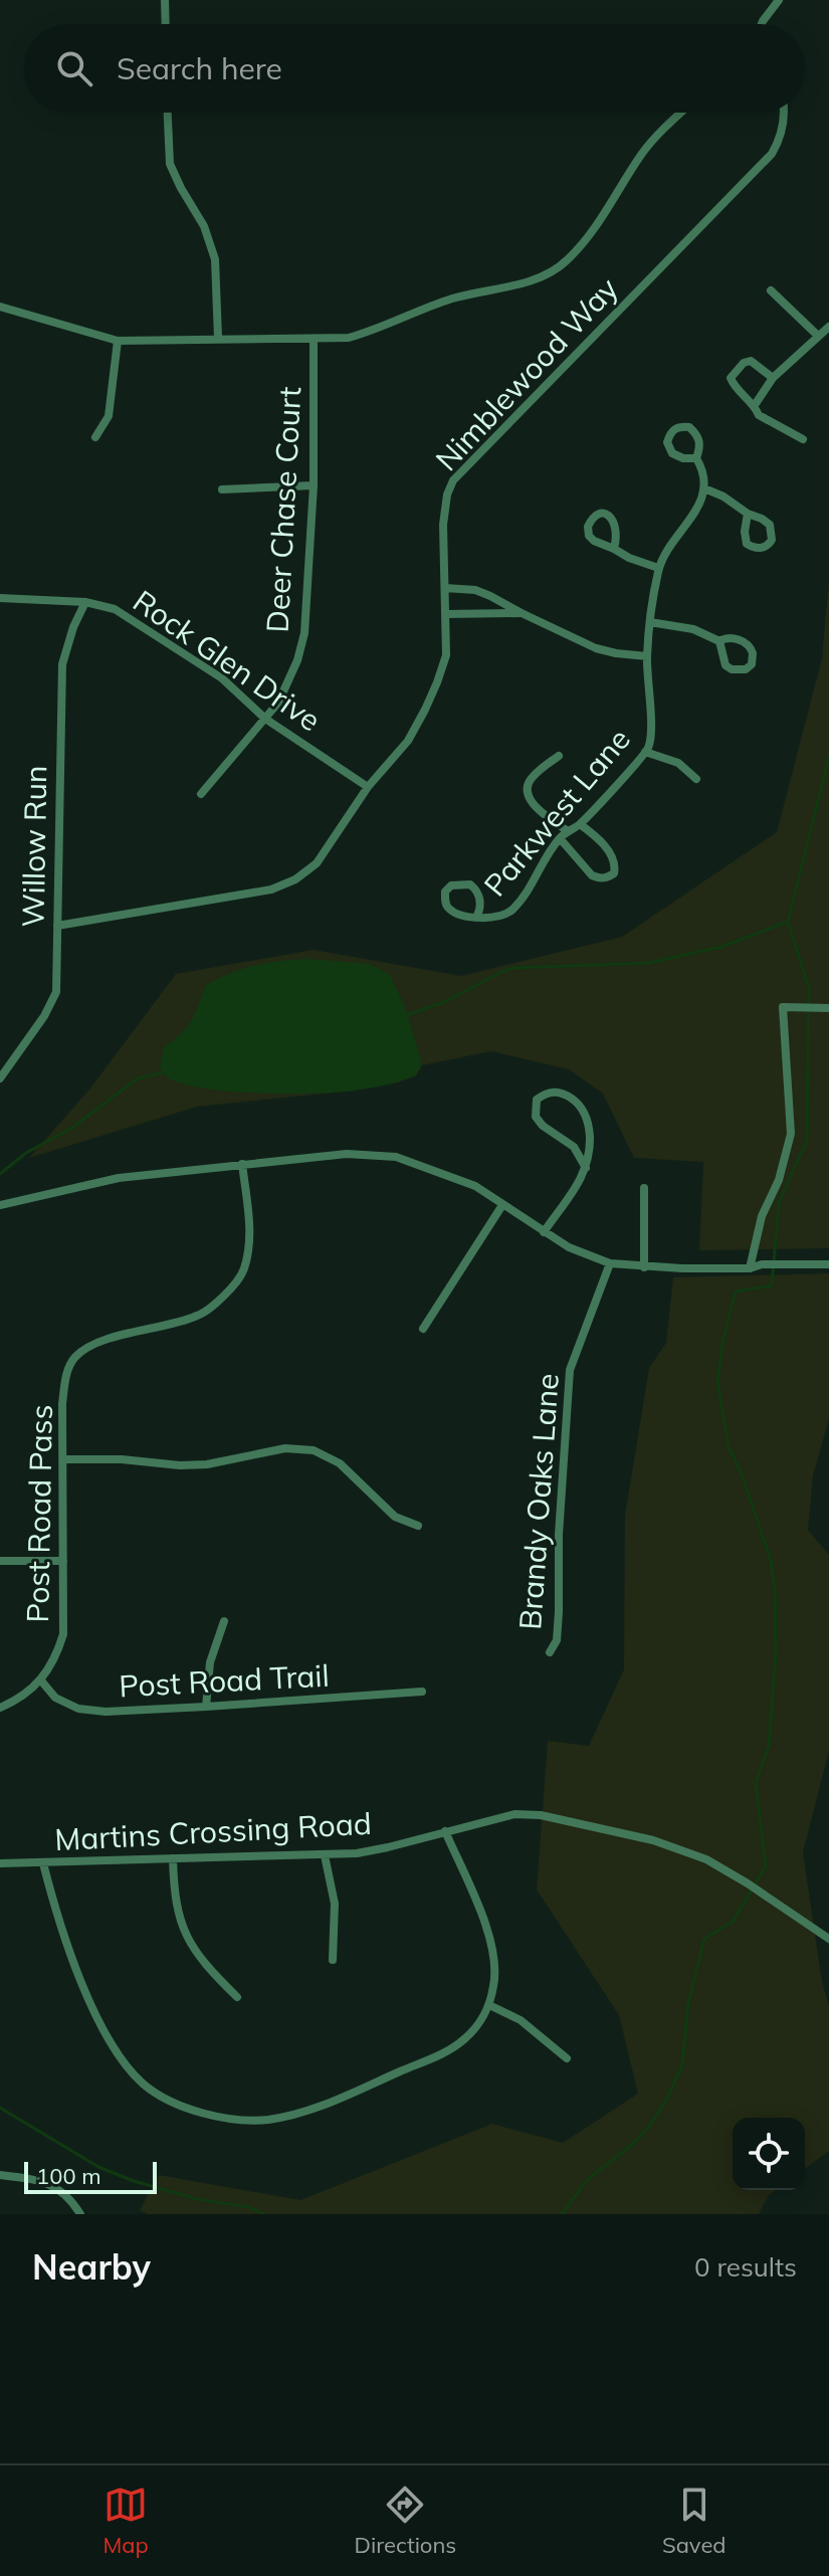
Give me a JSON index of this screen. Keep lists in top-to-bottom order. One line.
{"streets":{"street":["Nimblewood Way","Deer Chase Court","Rock Glen Drive","Parkwest Lane","Willow Run","Brandy Oaks Lane","Post Road Pass","Post Road Trail","Martins Crossing Road"]},"crossings":[["Nimblewood Way","Rock Glen Drive"],["Nimblewood Way","Willow Run"],["Deer Chase Court","Rock Glen Drive"],["Rock Glen Drive","Willow Run"],["Post Road Pass","Post Road Trail"]],"scale_bar":"100 m","page":{"search":"Search here","scale":"100 m","heading":["Nearby","0 results"],"nav":["Map","Directions","Saved"]}}
